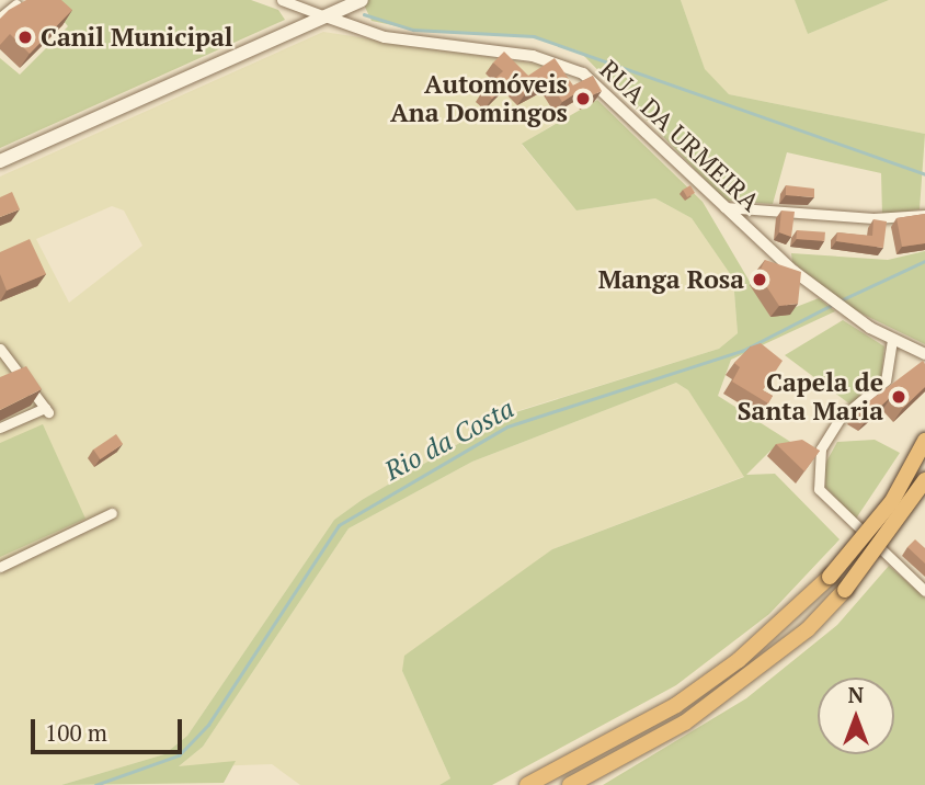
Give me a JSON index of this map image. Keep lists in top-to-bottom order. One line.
{"streets":{"street":["RUA DA URMEIRA"]},"water":["Rio da Costa"],"places":["Canil Municipal","Automóveis Ana Domingos","Manga Rosa","Capela de Santa Maria"],"scale_bar":"100 m","north":"top"}
